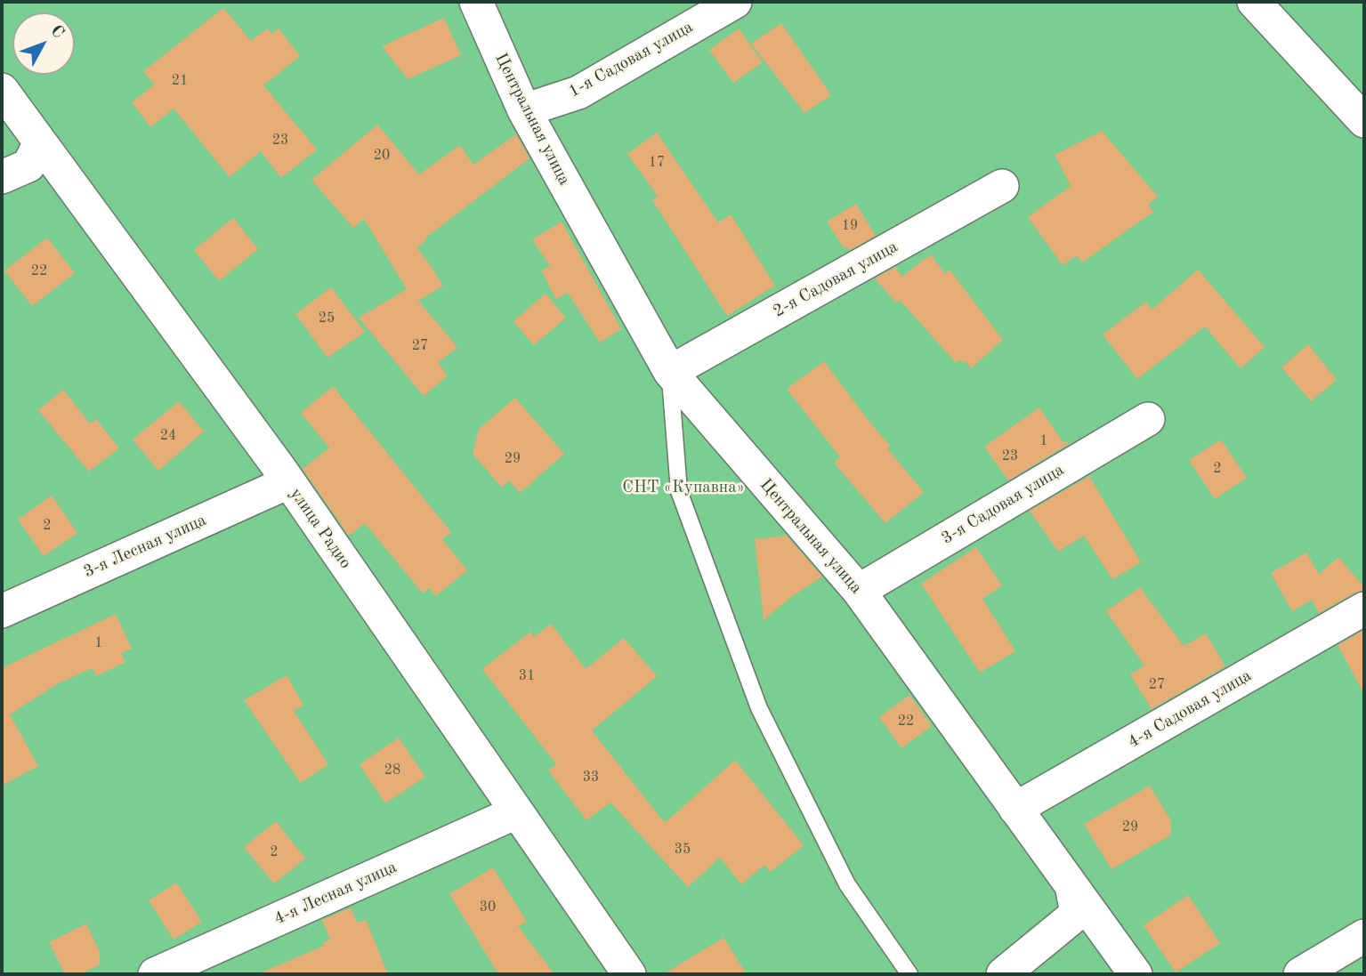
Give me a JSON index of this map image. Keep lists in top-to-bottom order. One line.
{"streets":{"street":["1-я Садовая улица","Центральная улица","2-я Садовая улица","3-я Садовая улица","улица Радио","3-я Лесная улица","4-я Садовая улица","4-я Лесная улица"]},"crossings":[["1-я Садовая улица","Центральная улица"],["Центральная улица","2-я Садовая улица"],["Центральная улица","3-я Садовая улица"],["Центральная улица","4-я Садовая улица"],["улица Радио","3-я Лесная улица"],["улица Радио","4-я Лесная улица"]],"parks":["СНТ «Купавна»"],"house_numbers":["21","23","20","17","19","22","25","27","24","1","23","29","2","2","1","31","27","22","28","33","29","35","2","30"],"north":"top right"}
